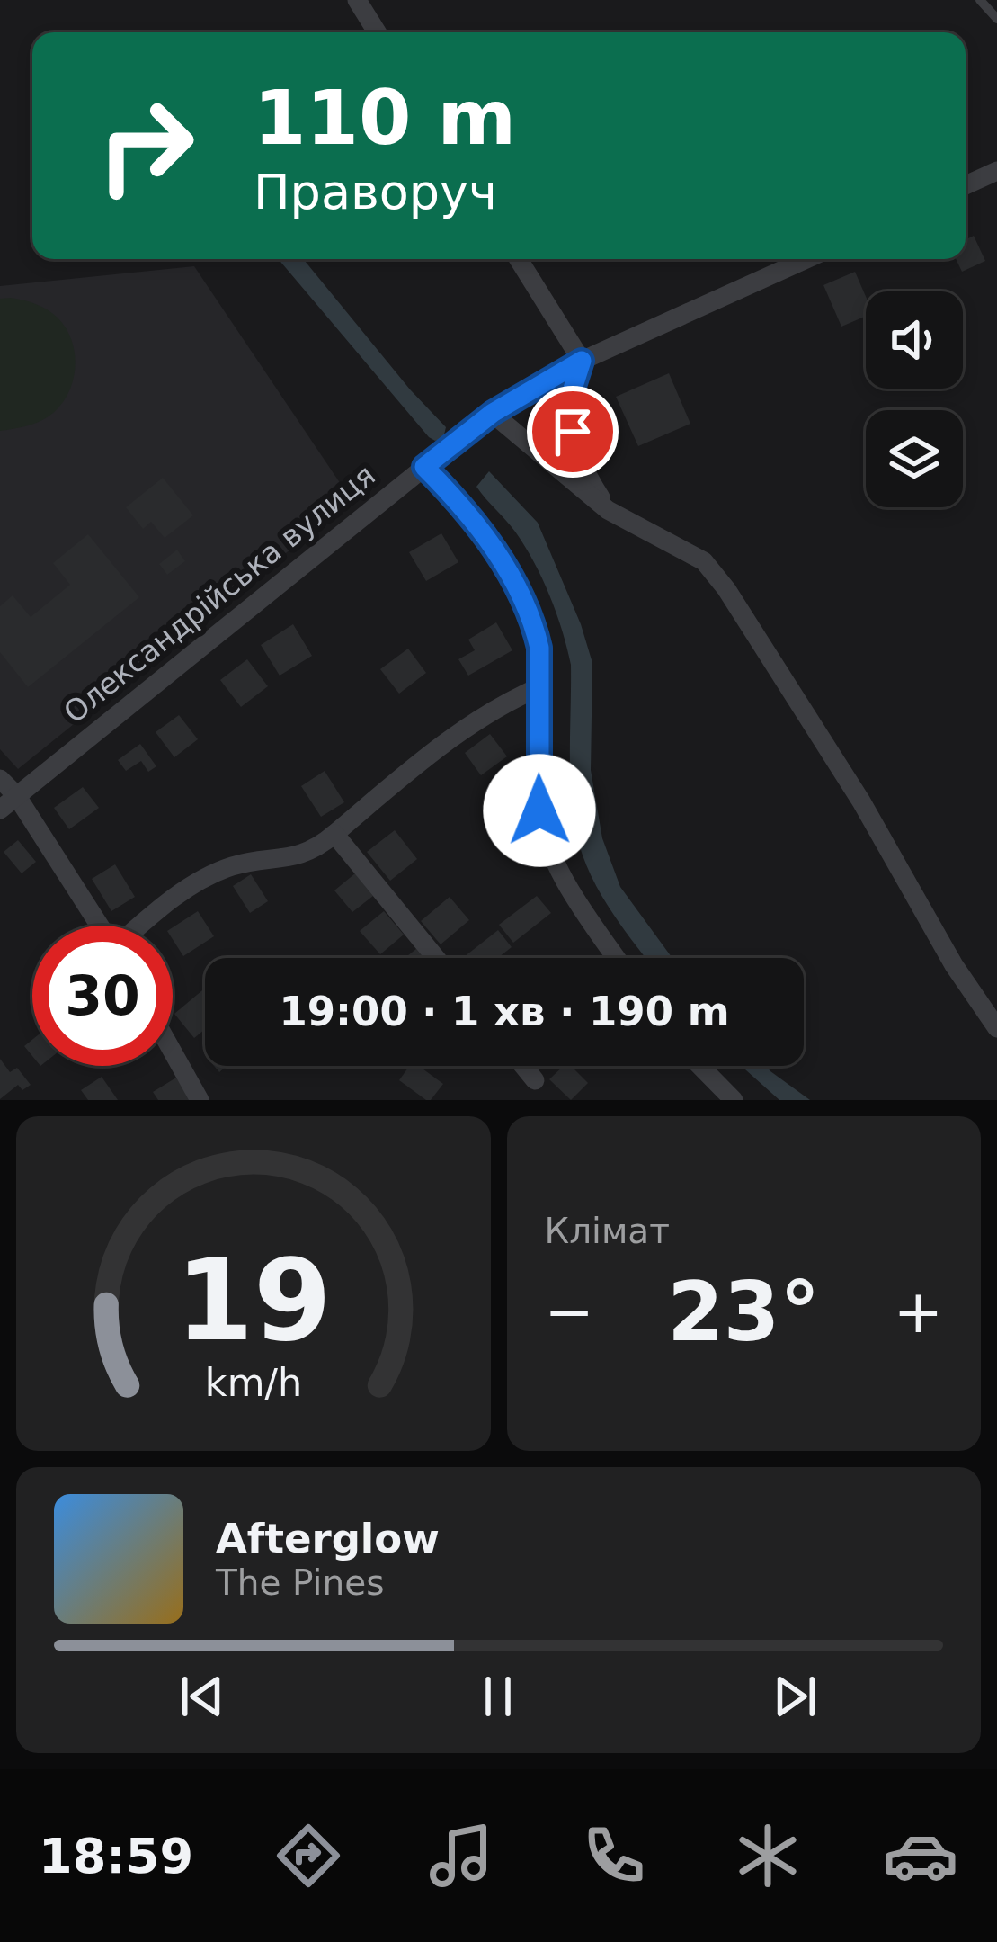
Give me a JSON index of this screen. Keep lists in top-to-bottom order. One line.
{"streets":{"street":["Олександрійська вулиця"]},"page":{"turn":["110 m","Праворуч"],"limit":"30","trip":"19:00 · 1 хв · 190 m","tile":"Клімат","heat":["−","23°","+"],"song":["Afterglow","The Pines"],"tabs":"18:59","gauge":["19","km/h"]}}
